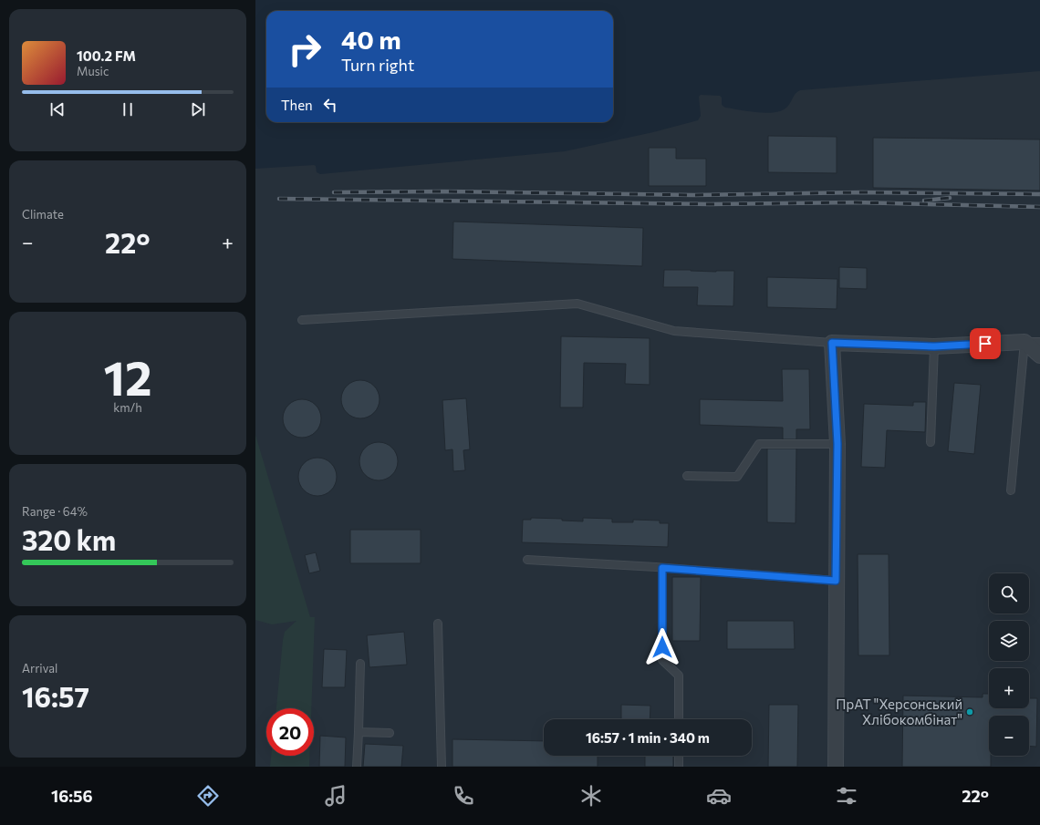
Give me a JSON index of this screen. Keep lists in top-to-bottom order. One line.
{"places":["ПрАТ \"Херсонський Хлібокомбінат\""],"page":{"turn":["40 m","Turn right"],"song":["100.2 FM","Music"],"then":"Then","tile":["Climate",["12","km/h"],["Range · 64%","320 km"],["Arrival","16:57"]],"heat":["−","22°","+"],"map_buttons":["+","−"],"limit":"20","trip":"16:57 · 1 min · 340 m","tabs":["16:56","22°"]}}
